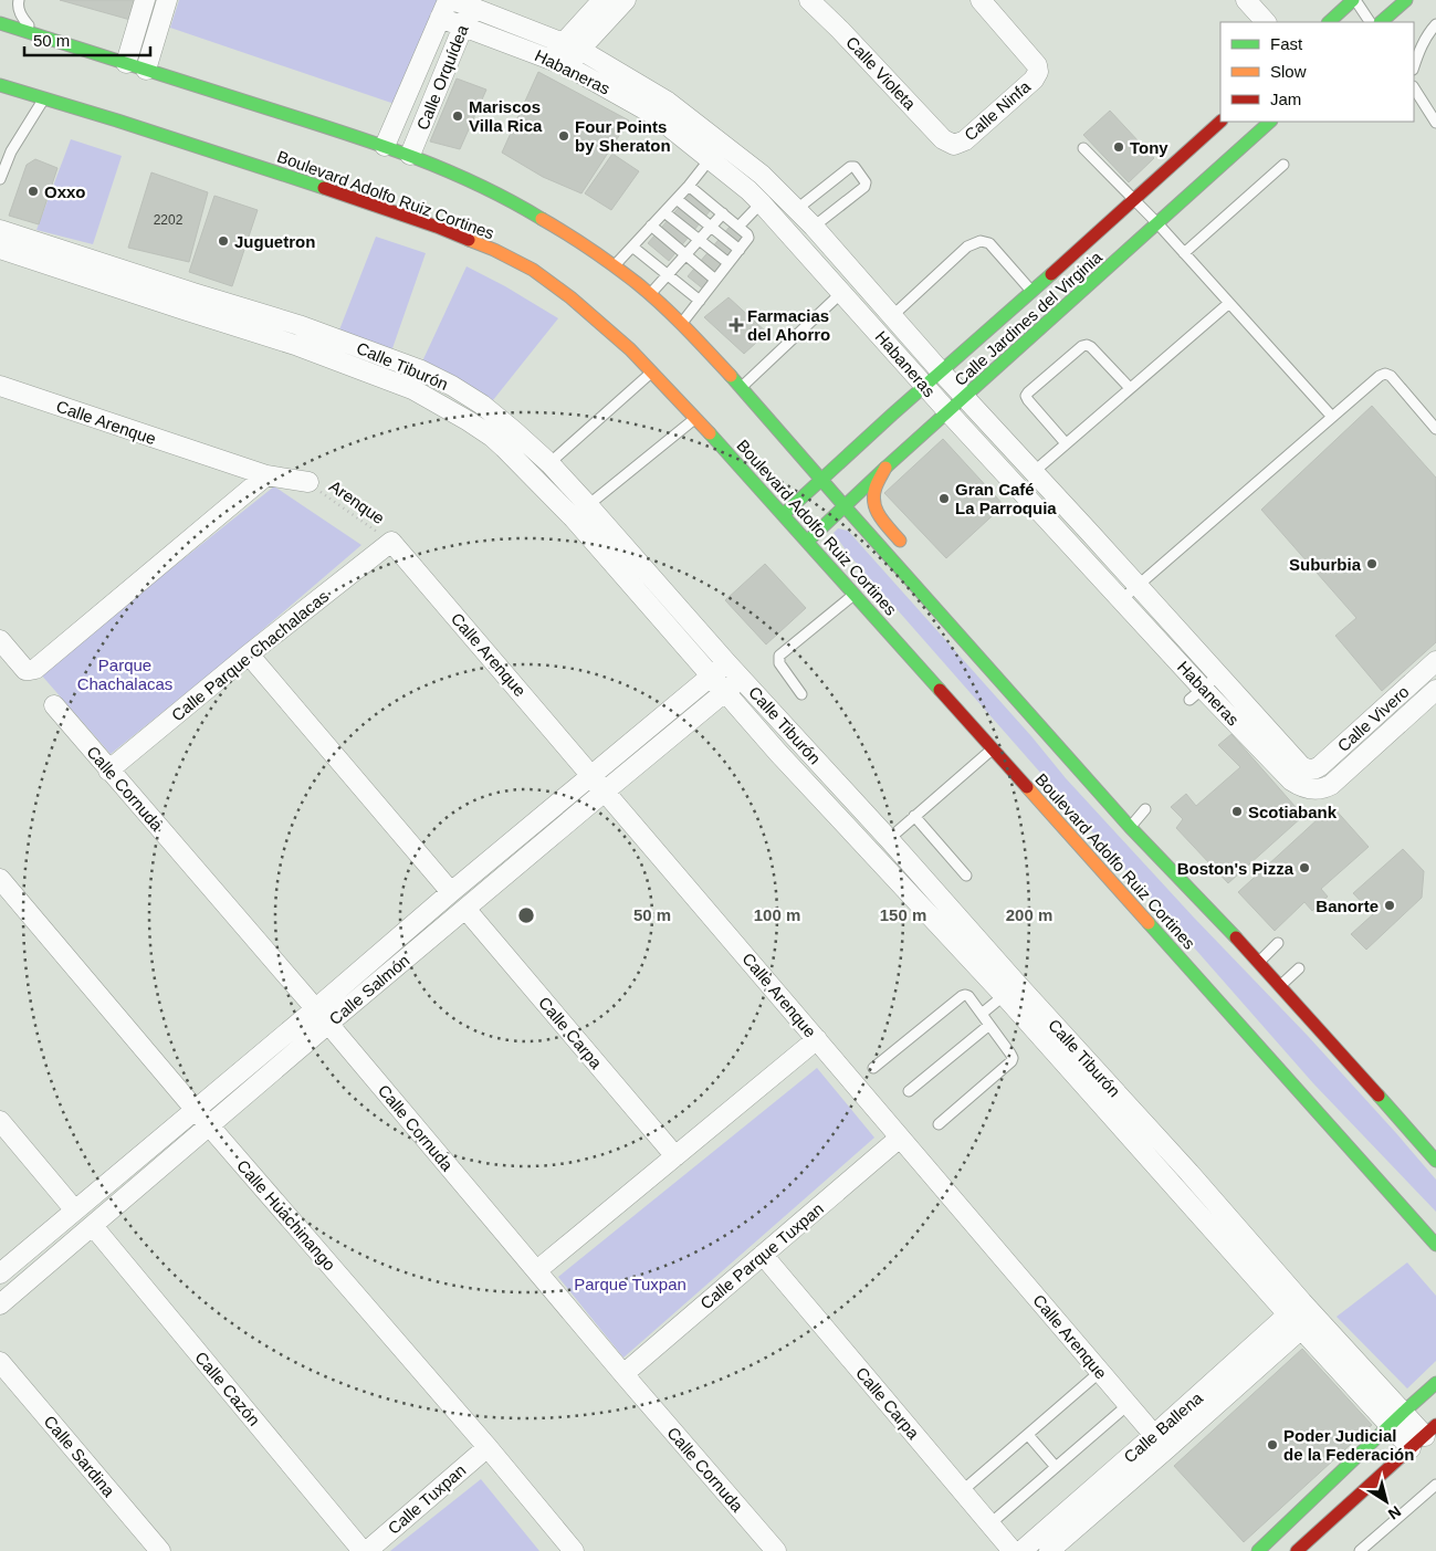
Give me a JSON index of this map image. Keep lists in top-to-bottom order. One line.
{"streets":{"main road":["Boulevard Adolfo Ruiz Cortines","Calle Jardines del Virginia"],"street":["Habaneras","Calle Violeta","Calle Orquídea","Calle Ninfa","Calle Tiburón","Calle Arenque","Calle Parque Chachalacas","Calle Vivero","Calle Cornuda","Calle Salmón","Calle Carpa","Calle Huachinango","Calle Parque Tuxpan","Calle Cazón","Calle Ballena","Calle Sardina","Calle Tuxpan"],"path":["Arenque"]},"crossings":[["Habaneras","Calle Orquídea"],["Habaneras","Calle Jardines del Virginia"],["Habaneras","Calle Vivero"],["Calle Violeta","Calle Ninfa"],["Calle Orquídea","Boulevard Adolfo Ruiz Cortines"],["Boulevard Adolfo Ruiz Cortines","Calle Jardines del Virginia"],["Calle Tiburón","Calle Salmón"],["Calle Tiburón","Calle Ballena"],["Calle Arenque","Arenque"],["Calle Arenque","Calle Parque Chachalacas"],["Calle Arenque","Calle Salmón"],["Calle Arenque","Calle Parque Tuxpan"],["Calle Arenque","Calle Ballena"],["Arenque","Calle Parque Chachalacas"],["Calle Parque Chachalacas","Calle Cornuda"],["Calle Cornuda","Calle Salmón"],["Calle Cornuda","Calle Parque Tuxpan"],["Calle Salmón","Calle Carpa"],["Calle Salmón","Calle Huachinango"],["Calle Salmón","Calle Cazón"],["Calle Carpa","Calle Parque Tuxpan"],["Calle Huachinango","Calle Tuxpan"]],"parks":["Parque Chachalacas","Parque Tuxpan"],"places":{"other":["Mariscos Villa Rica","Four Points by Sheraton","Tony","Oxxo","Juguetron","Gran Café La Parroquia","Suburbia","Scotiabank","Boston's Pizza","Banorte","Poder Judicial de la Federación"],"health":["Farmacias del Ahorro"]},"house_numbers":["2202"],"legend":["Fast","Slow","Jam"],"scale_bar":"50 m","north":"bottom right","rings":["50 m","100 m","150 m","200 m"]}
